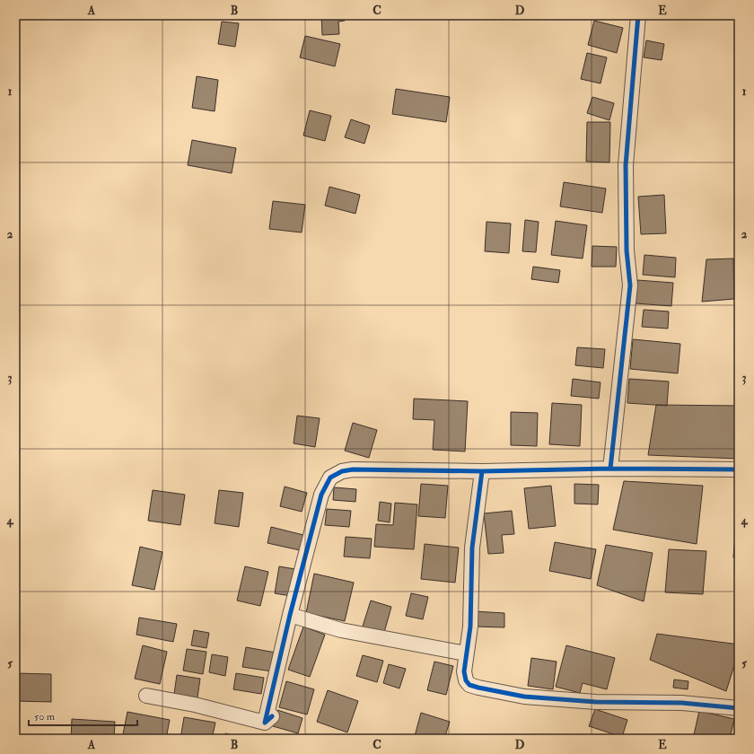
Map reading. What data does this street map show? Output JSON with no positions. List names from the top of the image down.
{
  "scale_bar": "50 m",
  "grid": {
    "columns": [
      "A",
      "B",
      "C",
      "D",
      "E"
    ],
    "rows": [
      "1",
      "2",
      "3",
      "4",
      "5"
    ]
  }
}
